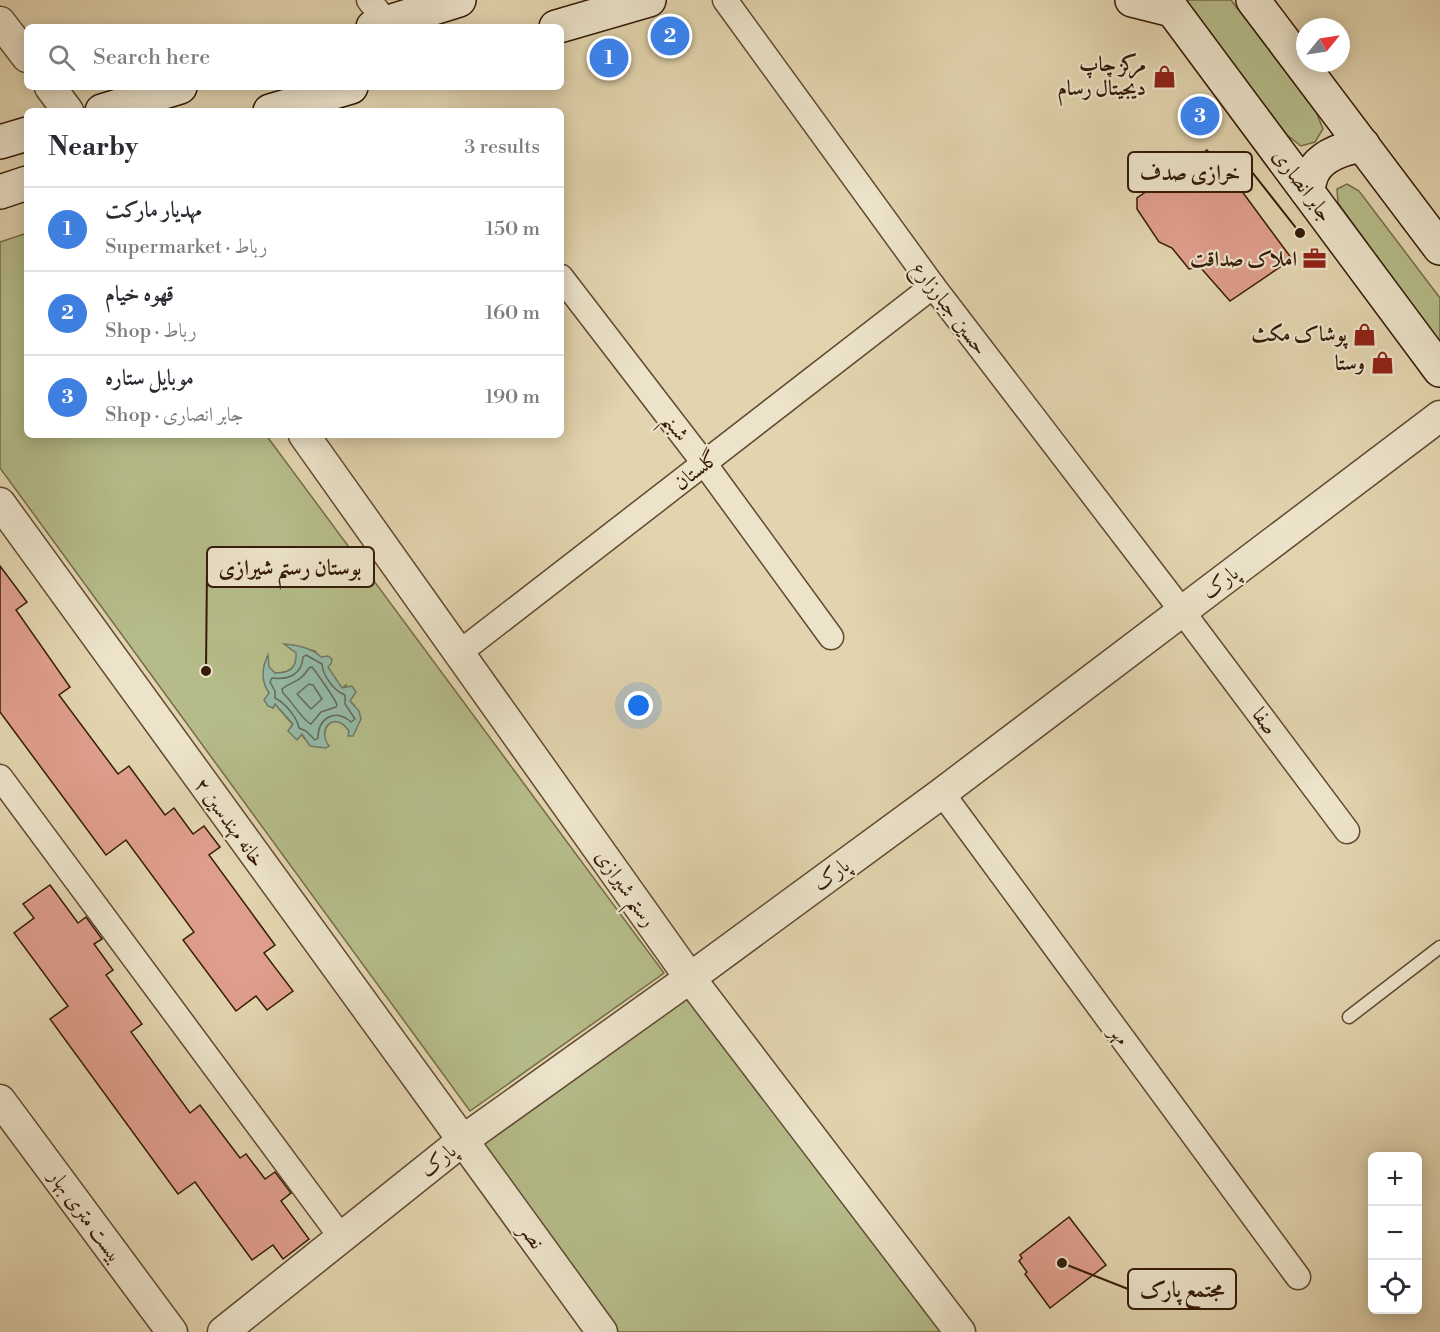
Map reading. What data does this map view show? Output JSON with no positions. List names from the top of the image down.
{
  "streets": {
    "main road": ["جابر انصاری"],
    "street": [
      "حسین جبارزارع",
      "شبنم",
      "گلستان",
      "پارک",
      "صفا",
      "خانه مهندسین ۲",
      "رستم شیرازی",
      "مهر",
      "بیست متری بهار",
      "نصر"
    ]
  },
  "crossings": [
    ["حسین جبارزارع", "گلستان"],
    ["حسین جبارزارع", "پارک"],
    ["حسین جبارزارع", "صفا"],
    ["شبنم", "گلستان"],
    ["گلستان", "رستم شیرازی"],
    ["پارک", "صفا"],
    ["پارک", "خانه مهندسین ۲"],
    ["پارک", "رستم شیرازی"],
    ["پارک", "مهر"],
    ["پارک", "نصر"],
    ["خانه مهندسین ۲", "نصر"]
  ],
  "places": {
    "shop": ["مرکز چاپ دیجیتال رسام", "پوشاک مکث", "وستا"],
    "other": ["خرازی صدف", "بوستان رستم شیرازی", "مجتمع پارک"],
    "office": ["املاک صداقت"]
  },
  "north": "top right",
  "page": {
    "pins": ["2", "1", "3"],
    "search": "Search here",
    "heading": ["Nearby", "3 results"],
    "list": [
      {
        "mark": "1",
        "name": "مهدیار مارکت",
        "note": "Supermarket · رباط",
        "value": "150 m"
      },
      {
        "mark": "2",
        "name": "قهوه خیام",
        "note": "Shop · رباط",
        "value": "160 m"
      },
      {
        "mark": "3",
        "name": "موبایل ستاره",
        "note": "Shop · جابر انصاری",
        "value": "190 m"
      }
    ],
    "map_buttons": ["+", "−"]
  }
}
